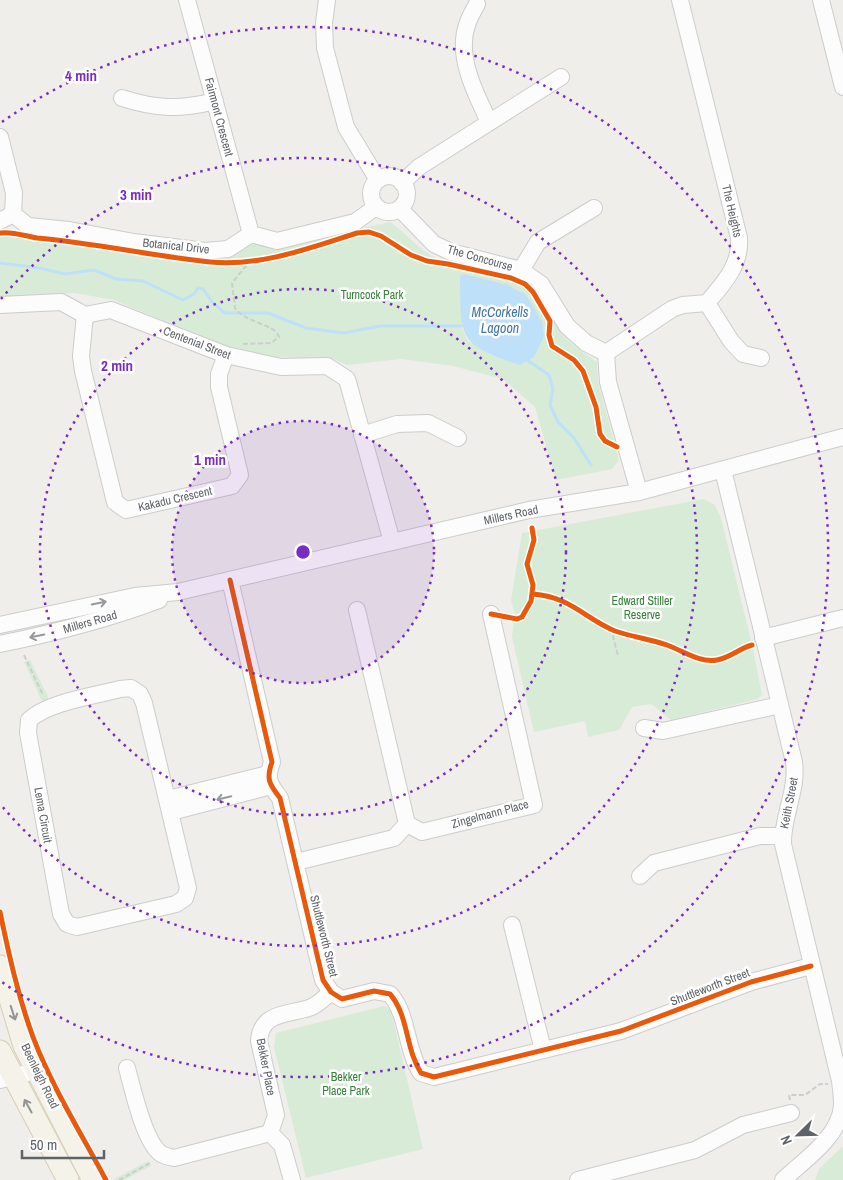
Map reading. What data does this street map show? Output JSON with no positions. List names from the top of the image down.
{
  "streets": {
    "main road": ["Beenleigh Road"],
    "street": [
      "Fairmont Crescent",
      "The Heights",
      "Botanical Drive",
      "The Concourse",
      "Centenial Street",
      "Kakadu Crescent",
      "Millers Road",
      "Keith Street",
      "Zingelmann Place",
      "Lema Circuit",
      "Shuttleworth Street",
      "Bekker Place"
    ]
  },
  "crossings": [
    ["Fairmont Crescent", "Botanical Drive"],
    ["Centenial Street", "Kakadu Crescent"],
    ["Centenial Street", "Millers Road"],
    ["Millers Road", "Keith Street"],
    ["Keith Street", "Shuttleworth Street"],
    ["Shuttleworth Street", "Bekker Place"]
  ],
  "water": ["McCorkells Lagoon"],
  "parks": ["Turncock Park", "Edward Stiller Reserve", "Bekker Place Park"],
  "scale_bar": "50 m",
  "north": "bottom left",
  "rings": [
    "4 min",
    "3 min",
    "2 min",
    "1 min"
  ]
}
